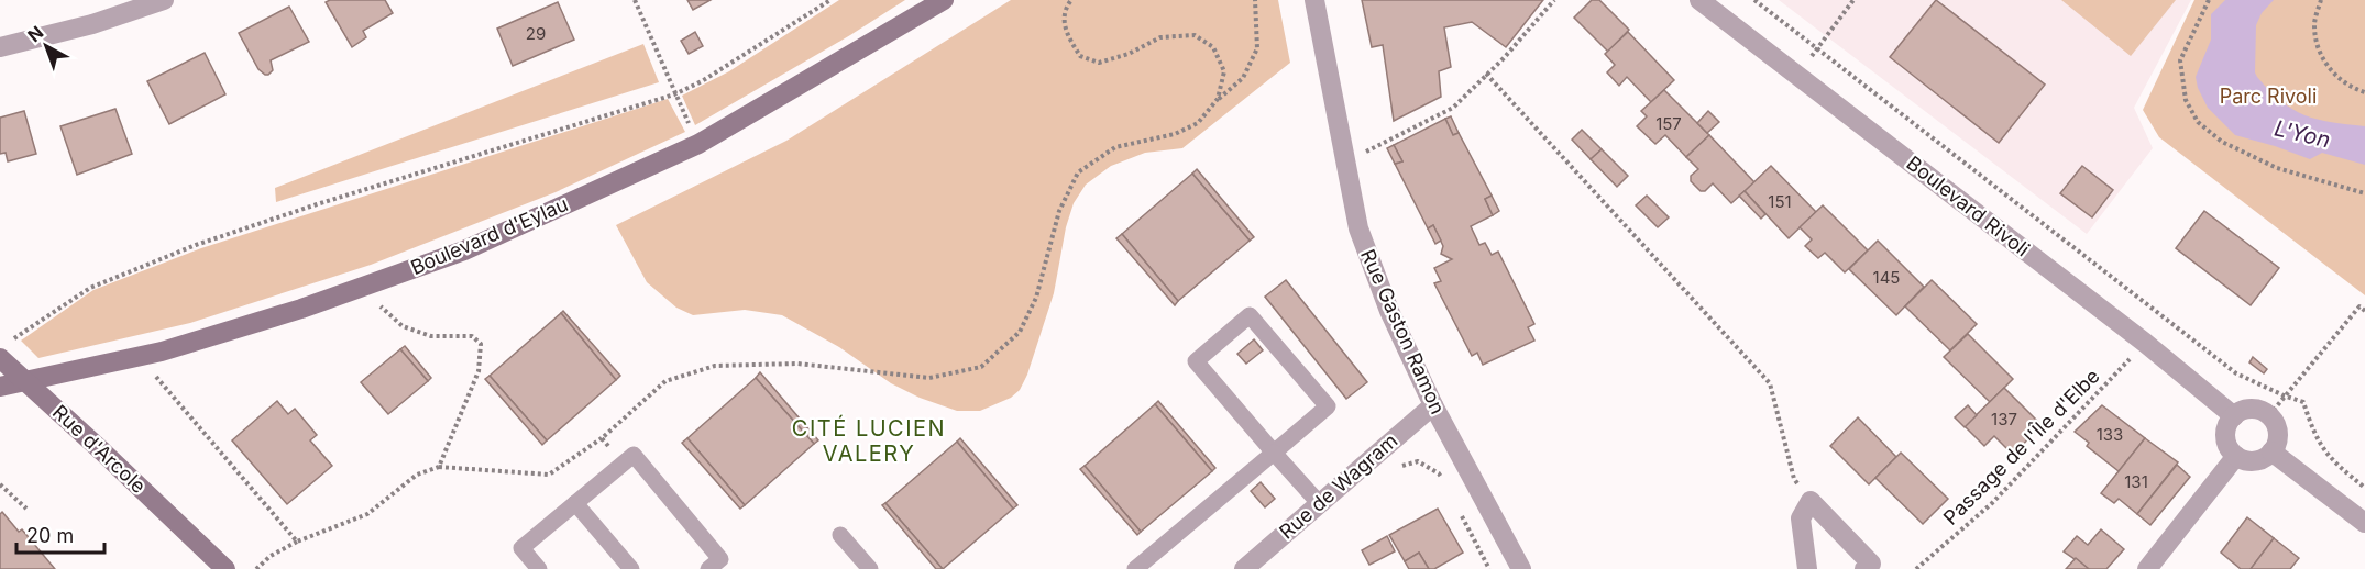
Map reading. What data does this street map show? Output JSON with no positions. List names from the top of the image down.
{
  "streets": {
    "main road": ["Boulevard d'Eylau", "Rue d'Arcole"],
    "street": ["Boulevard Rivoli", "Rue Gaston Ramon", "Rue de Wagram"],
    "path": ["Passage de l'Île d'Elbe"]
  },
  "crossings": [
    ["Boulevard Rivoli", "Passage de l'Île d'Elbe"],
    ["Rue Gaston Ramon", "Rue de Wagram"]
  ],
  "districts": ["CITÉ LUCIEN VALERY"],
  "water": ["L'Yon"],
  "parks": ["Parc Rivoli"],
  "house_numbers": [
    "29",
    "157",
    "151",
    "145",
    "137",
    "133",
    "131"
  ],
  "scale_bar": "20 m",
  "north": "top left"
}
